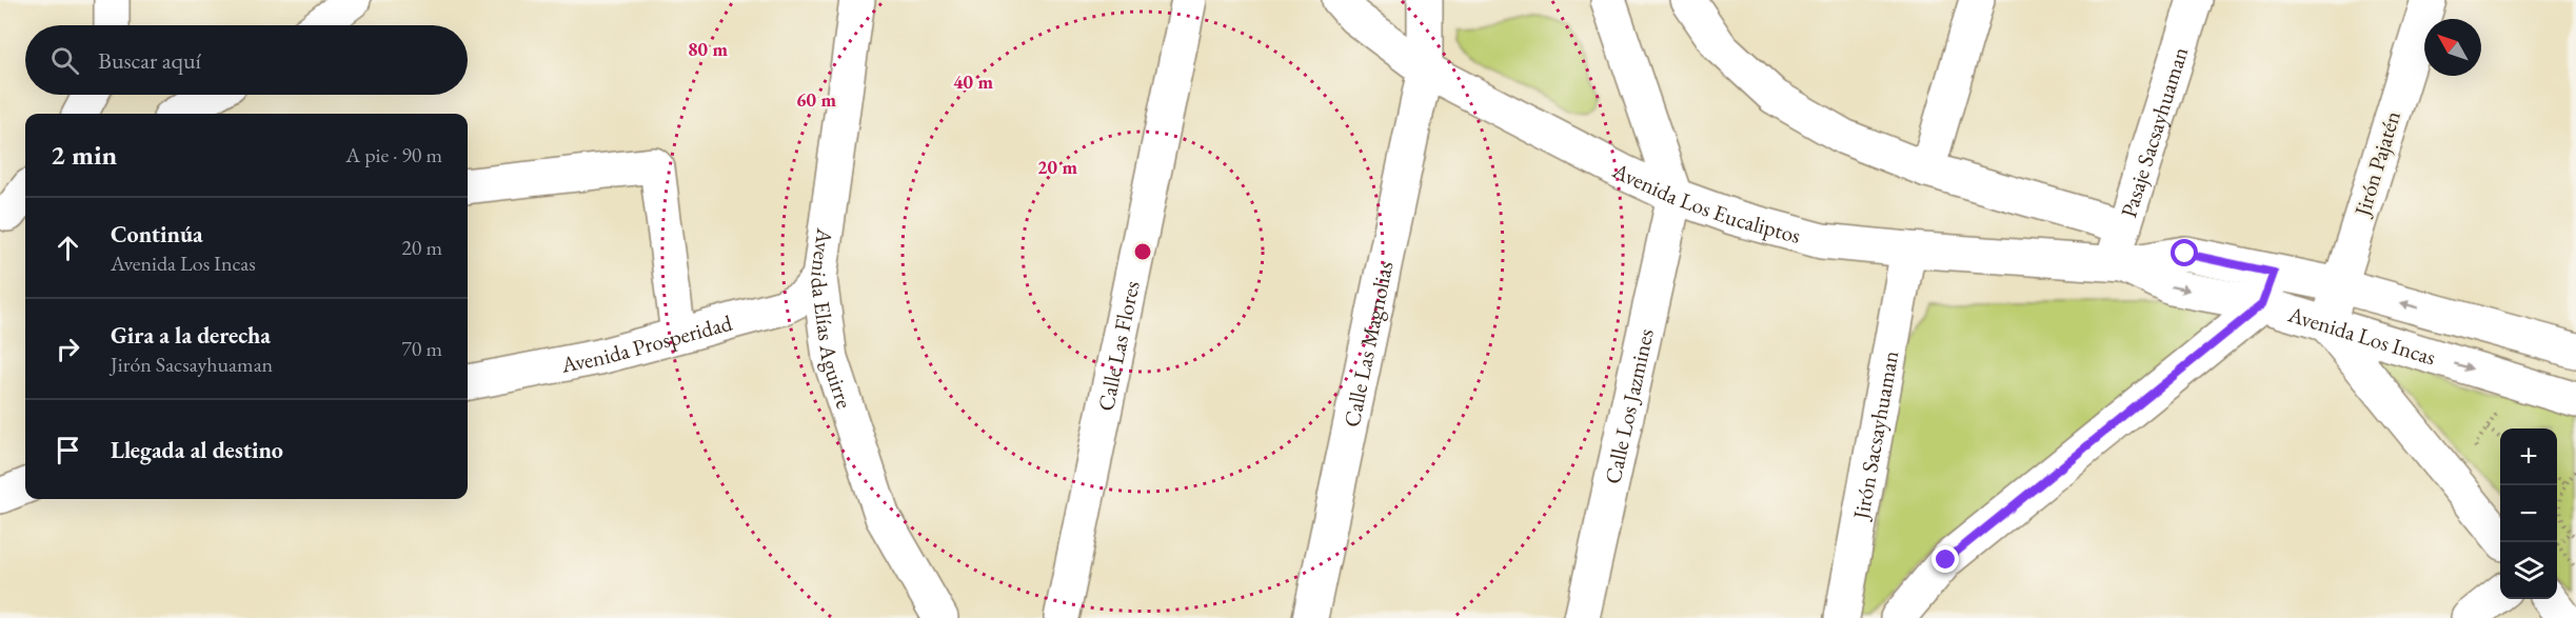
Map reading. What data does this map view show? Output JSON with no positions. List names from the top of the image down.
{
  "streets": {
    "street": [
      "Pasaje Sacsayhuaman",
      "Jirón Pajatén",
      "Avenida Los Eucaliptos",
      "Avenida Elías Aguirre",
      "Avenida Los Incas",
      "Avenida Prosperidad",
      "Calle Las Magnolias",
      "Calle Las Flores",
      "Calle Los Jazmines",
      "Jirón Sacsayhuaman"
    ]
  },
  "crossings": [
    ["Pasaje Sacsayhuaman", "Avenida Los Eucaliptos"],
    ["Pasaje Sacsayhuaman", "Avenida Los Incas"],
    ["Jirón Pajatén", "Avenida Los Incas"],
    ["Avenida Los Eucaliptos", "Avenida Los Incas"],
    ["Avenida Los Eucaliptos", "Calle Las Magnolias"],
    ["Avenida Los Eucaliptos", "Calle Los Jazmines"],
    ["Avenida Los Eucaliptos", "Jirón Sacsayhuaman"],
    ["Avenida Elías Aguirre", "Avenida Prosperidad"]
  ],
  "north": "top left",
  "page": {
    "search": "Buscar aquí",
    "heading": ["2 min", "A pie · 90 m"],
    "list": [
      ["Continúa", "Avenida Los Incas", "20 m"],
      ["Gira a la derecha", "Jirón Sacsayhuaman", "70 m"],
      "Llegada al destino"
    ],
    "map_buttons": ["+", "−"]
  },
  "rings": [
    "80 m",
    "40 m",
    "60 m",
    "20 m"
  ]
}
